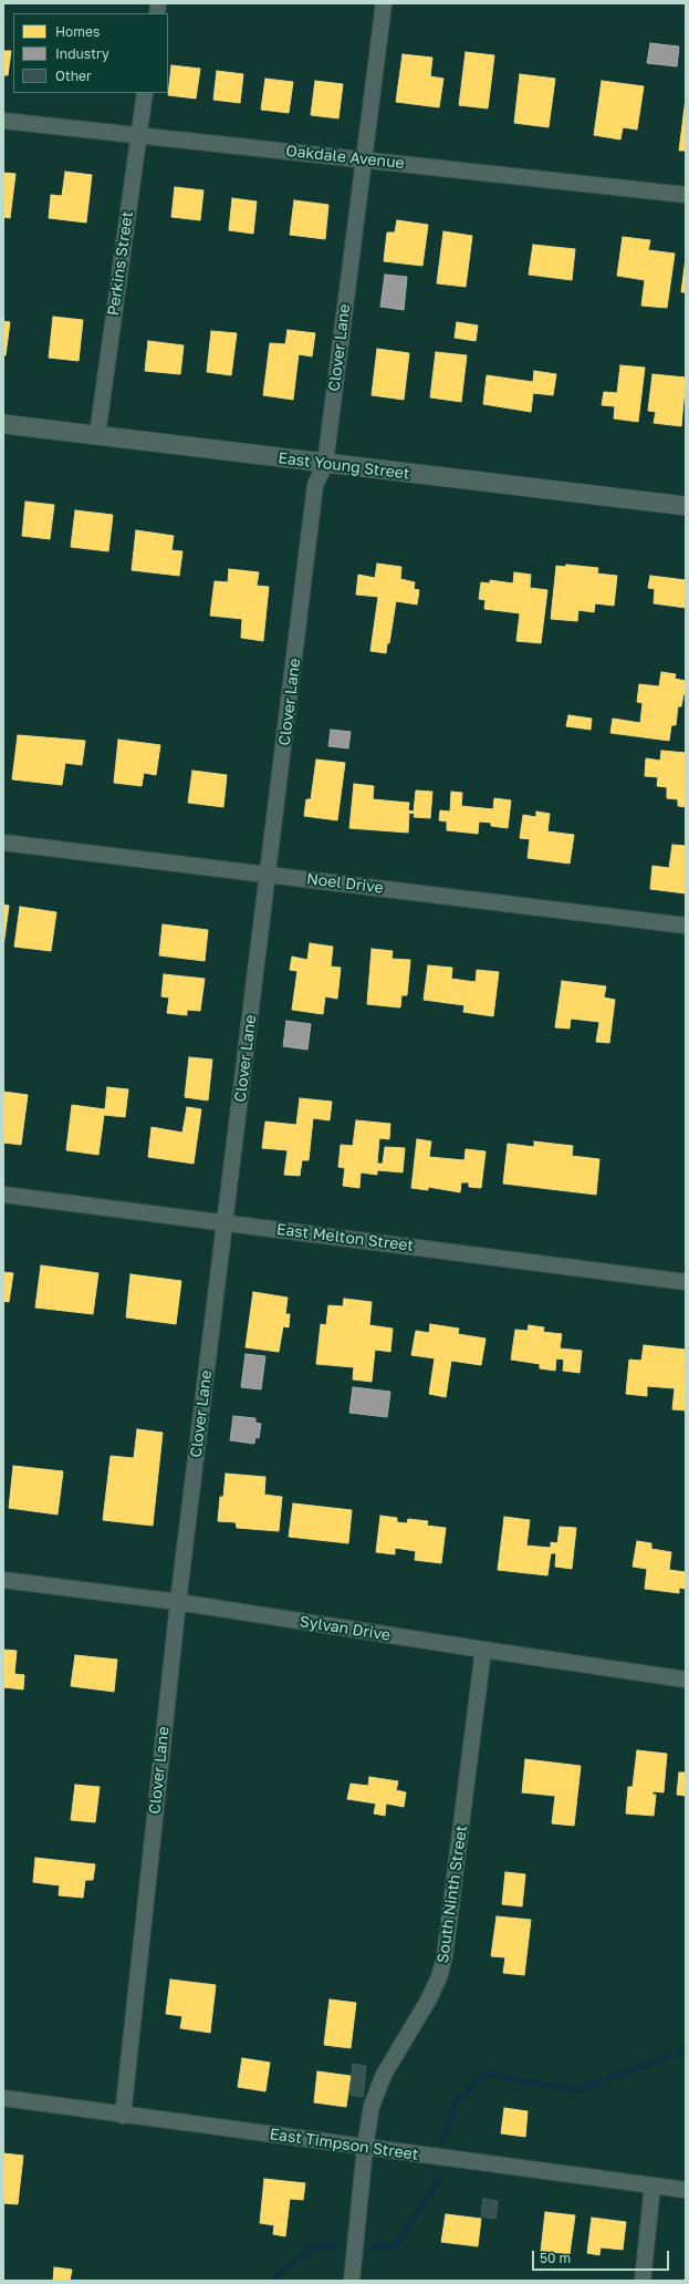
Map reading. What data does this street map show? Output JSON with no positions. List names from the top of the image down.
{
  "streets": {
    "street": [
      "Oakdale Avenue",
      "Perkins Street",
      "Clover Lane",
      "East Young Street",
      "Noel Drive",
      "East Melton Street",
      "Sylvan Drive",
      "South Ninth Street",
      "East Timpson Street"
    ]
  },
  "crossings": [
    ["Oakdale Avenue", "Perkins Street"],
    ["Oakdale Avenue", "Clover Lane"],
    ["Perkins Street", "East Young Street"],
    ["Clover Lane", "East Young Street"],
    ["Clover Lane", "Noel Drive"],
    ["Clover Lane", "East Melton Street"],
    ["Clover Lane", "Sylvan Drive"],
    ["Clover Lane", "East Timpson Street"],
    ["Sylvan Drive", "South Ninth Street"],
    ["South Ninth Street", "East Timpson Street"]
  ],
  "legend": ["Homes", "Industry", "Other"],
  "scale_bar": "50 m"
}
